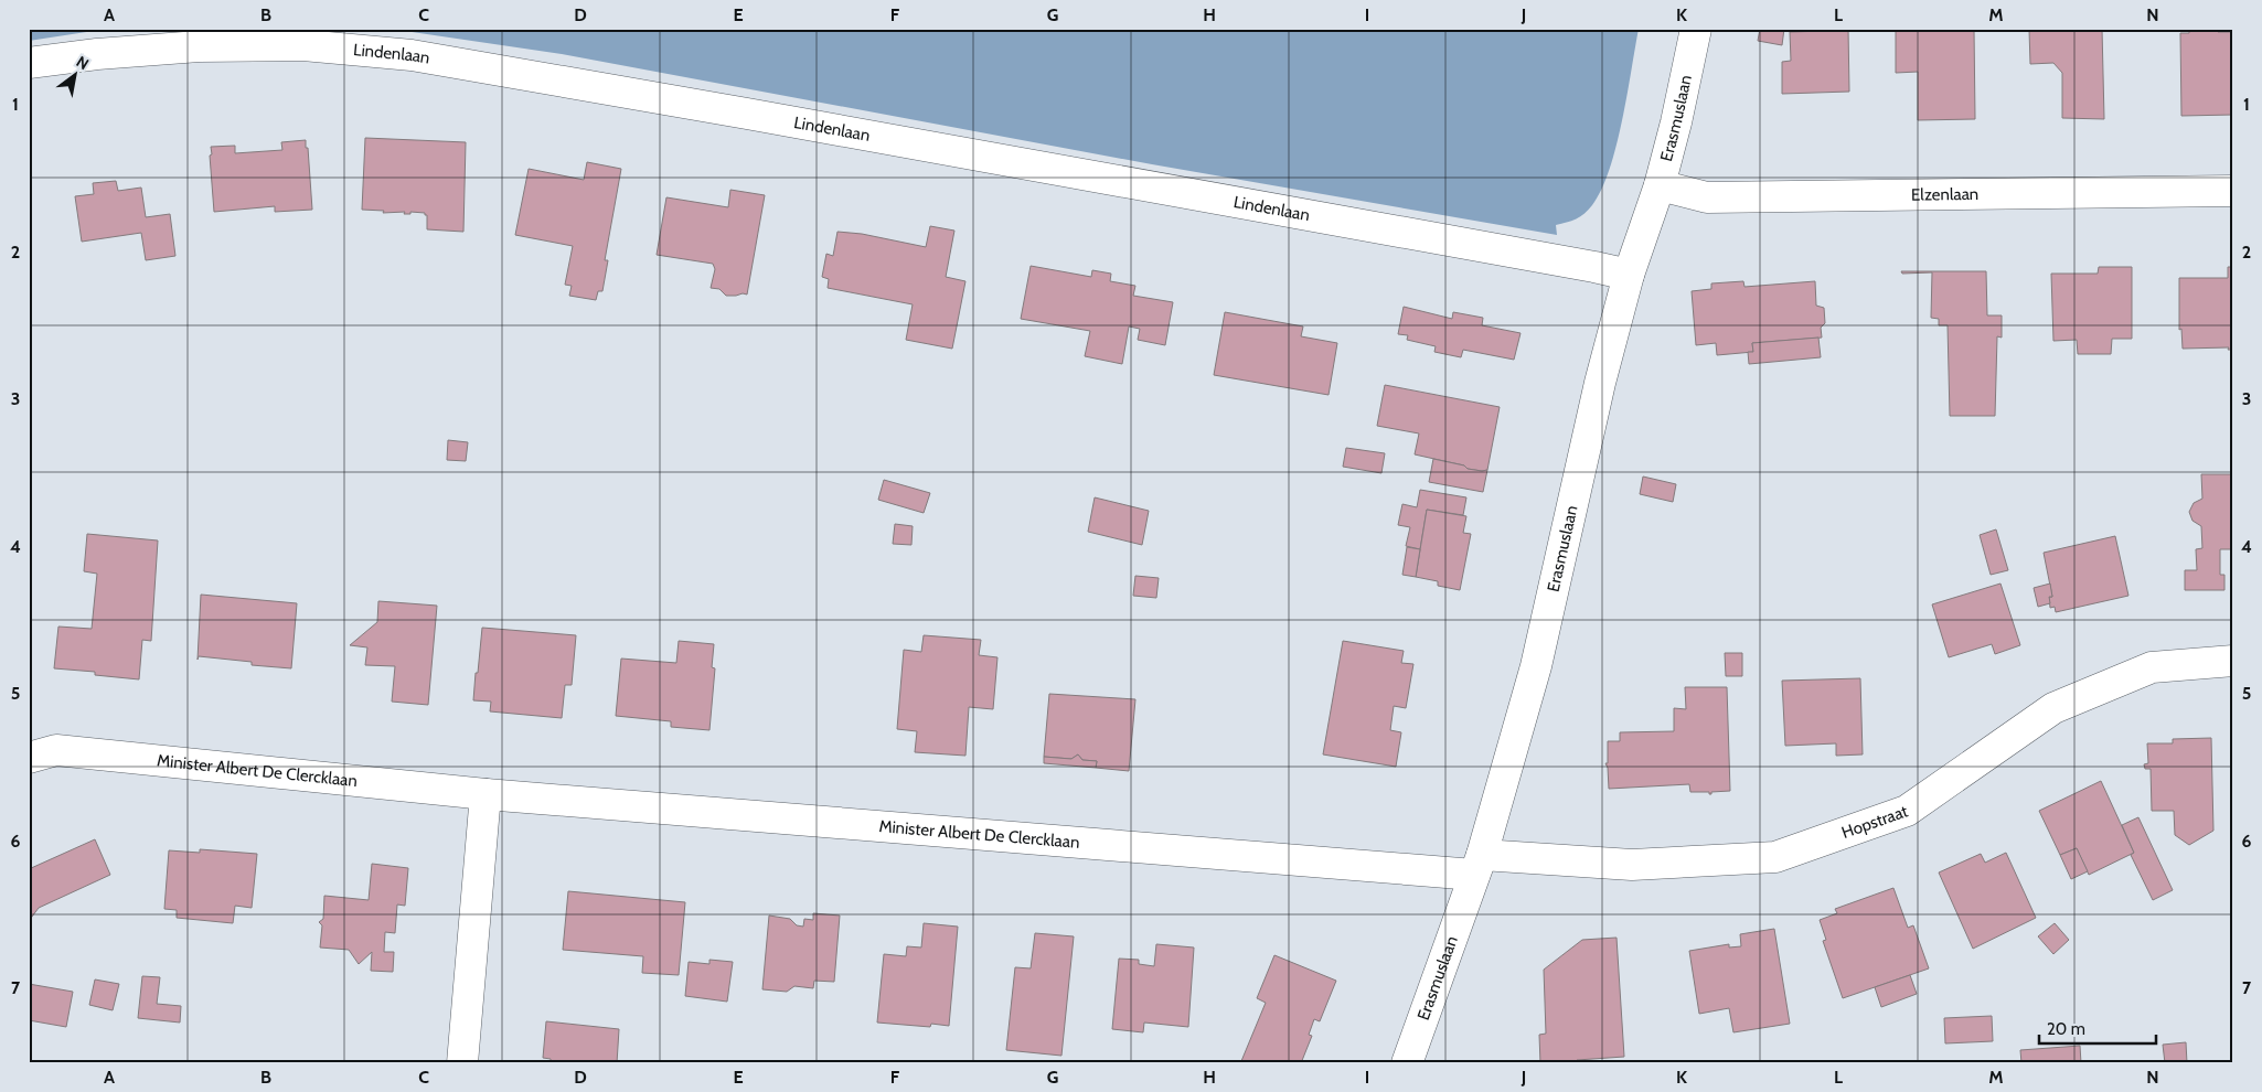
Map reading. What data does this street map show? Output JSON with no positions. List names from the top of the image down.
{
  "streets": {
    "street": [
      "Lindenlaan",
      "Erasmuslaan",
      "Elzenlaan",
      "Minister Albert De Clercklaan",
      "Hopstraat"
    ]
  },
  "crossings": [
    ["Lindenlaan", "Erasmuslaan"],
    ["Erasmuslaan", "Elzenlaan"],
    ["Erasmuslaan", "Minister Albert De Clercklaan"],
    ["Erasmuslaan", "Hopstraat"],
    ["Minister Albert De Clercklaan", "Hopstraat"]
  ],
  "scale_bar": "20 m",
  "north": "top right",
  "grid": {
    "columns": [
      "A",
      "B",
      "C",
      "D",
      "E",
      "F",
      "G",
      "H",
      "I",
      "J",
      "K",
      "L",
      "M",
      "N"
    ],
    "rows": [
      "1",
      "2",
      "3",
      "4",
      "5",
      "6",
      "7"
    ]
  }
}
